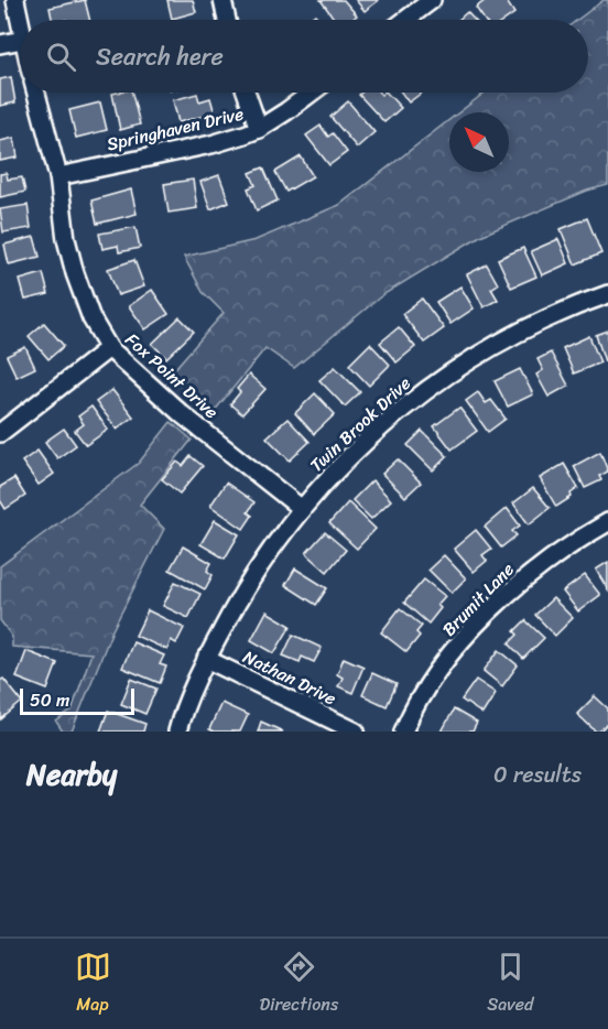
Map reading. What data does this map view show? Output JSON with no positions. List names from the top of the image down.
{
  "streets": {
    "street": [
      "Springhaven Drive",
      "Fox Point Drive",
      "Twin Brook Drive",
      "Brumit Lane",
      "Nathan Drive"
    ]
  },
  "crossings": [
    ["Springhaven Drive", "Fox Point Drive"],
    ["Fox Point Drive", "Twin Brook Drive"],
    ["Twin Brook Drive", "Nathan Drive"]
  ],
  "scale_bar": "50 m",
  "north": "top left",
  "page": {
    "search": "Search here",
    "scale": "50 m",
    "heading": ["Nearby", "0 results"],
    "nav": ["Map", "Directions", "Saved"]
  }
}
